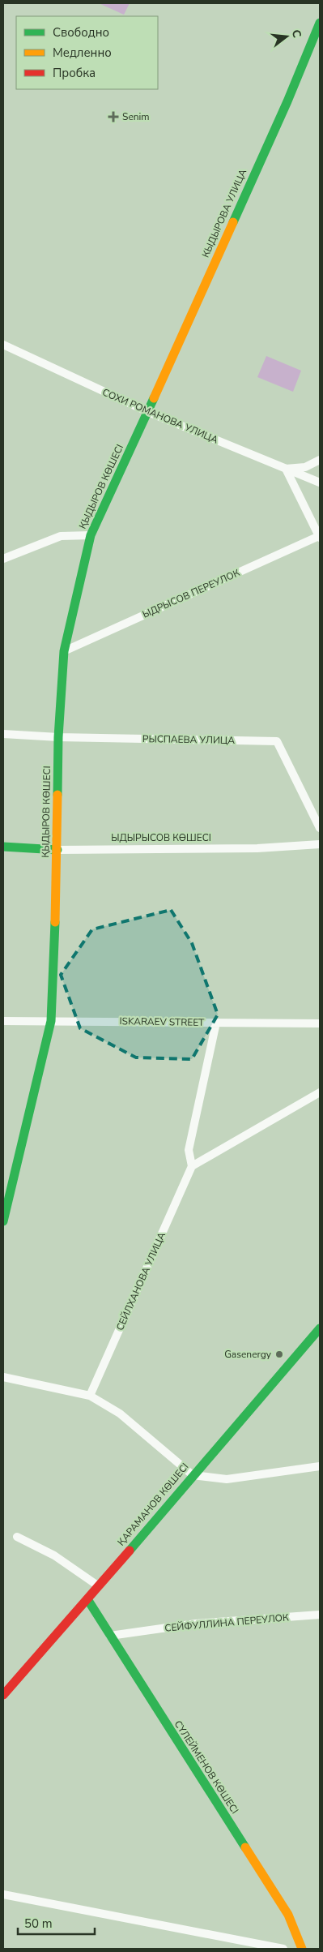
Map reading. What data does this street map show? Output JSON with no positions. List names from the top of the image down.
{
  "streets": {
    "street": [
      "КЫДЫРОВА УЛИЦА",
      "СОХИ РОМАНОВА УЛИЦА",
      "ҚЫДЫРОВ КӨШЕСІ",
      "ЫДРЫСОВ ПЕРЕУЛОК",
      "РЫСПАЕВА УЛИЦА",
      "ЫДЫРЫСОВ КӨШЕСІ",
      "ISKARAEV STREET",
      "СЕЙЛХАНОВА УЛИЦА",
      "ҚАРАМАНОВ КӨШЕСІ",
      "СЕЙФУЛЛИНА ПЕРЕУЛОК",
      "СҮЛЕЙМЕНОВ КӨШЕСІ"
    ]
  },
  "crossings": [
    ["КЫДЫРОВА УЛИЦА", "СОХИ РОМАНОВА УЛИЦА"],
    ["КЫДЫРОВА УЛИЦА", "ҚЫДЫРОВ КӨШЕСІ"],
    ["СОХИ РОМАНОВА УЛИЦА", "ҚЫДЫРОВ КӨШЕСІ"],
    ["ҚЫДЫРОВ КӨШЕСІ", "ЫДРЫСОВ ПЕРЕУЛОК"],
    ["ҚЫДЫРОВ КӨШЕСІ", "РЫСПАЕВА УЛИЦА"],
    ["ҚЫДЫРОВ КӨШЕСІ", "ЫДЫРЫСОВ КӨШЕСІ"],
    ["ҚЫДЫРОВ КӨШЕСІ", "ISKARAEV STREET"],
    ["ҚАРАМАНОВ КӨШЕСІ", "СҮЛЕЙМЕНОВ КӨШЕСІ"],
    ["СЕЙФУЛЛИНА ПЕРЕУЛОК", "СҮЛЕЙМЕНОВ КӨШЕСІ"]
  ],
  "places": {
    "health": ["Senim"],
    "other": ["Gasenergy"]
  },
  "legend": ["Свободно", "Медленно", "Пробка"],
  "scale_bar": "50 m",
  "north": "right"
}
